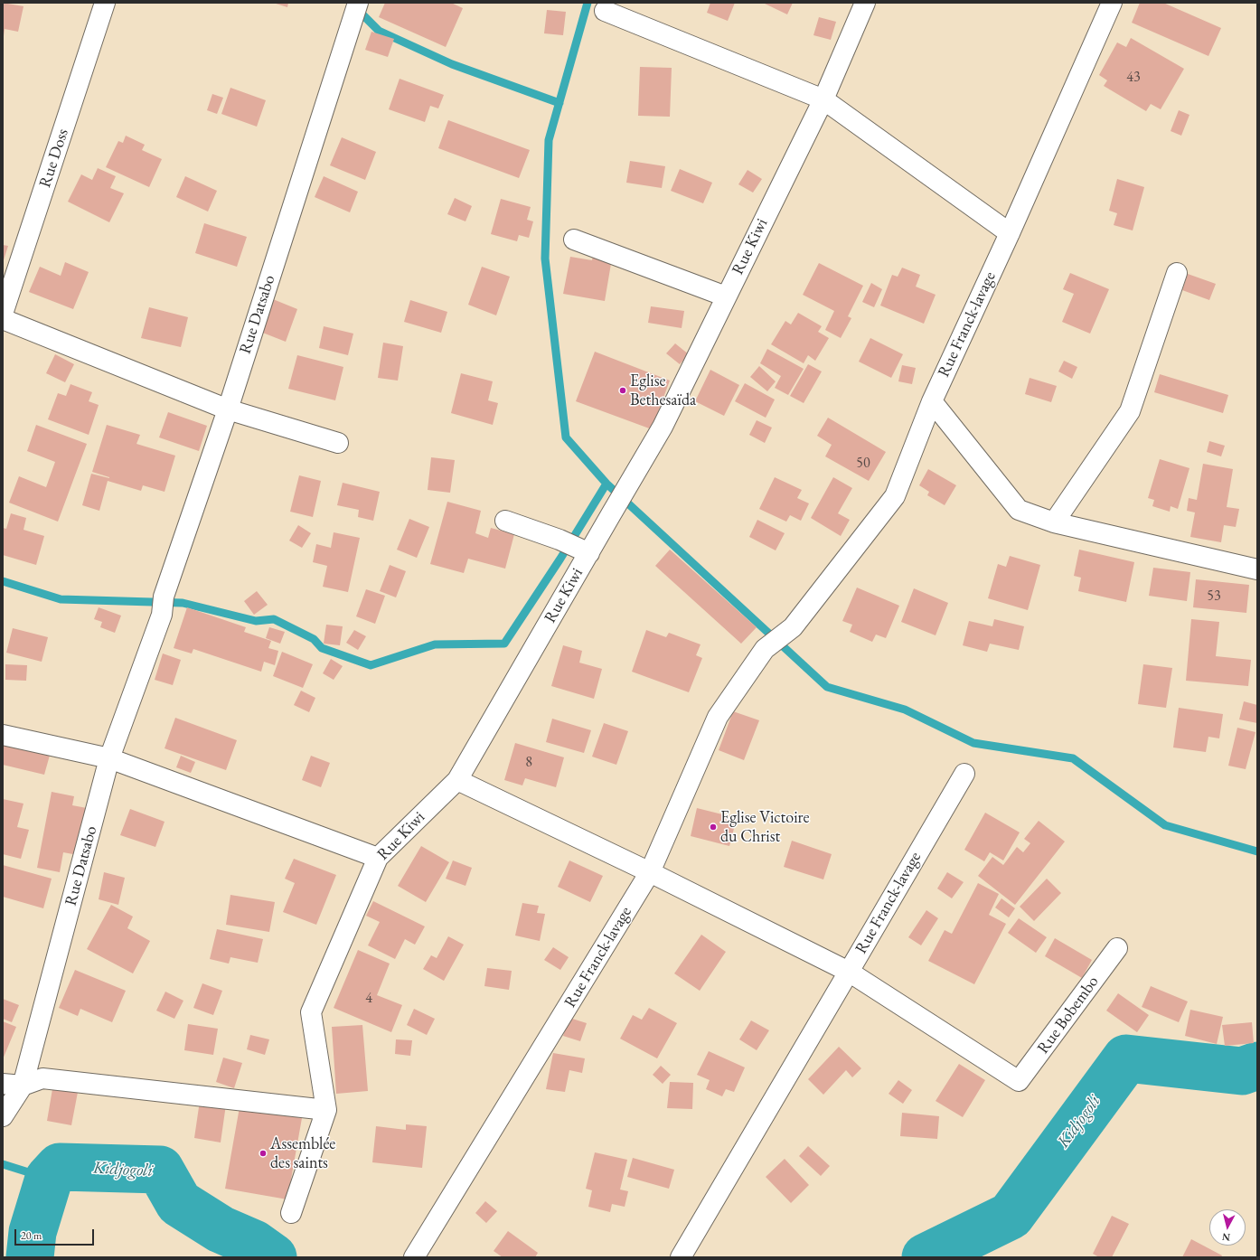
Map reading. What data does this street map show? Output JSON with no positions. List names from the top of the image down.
{
  "streets": {
    "street": [
      "Rue Doss",
      "Rue Kiwi",
      "Rue Datsabo",
      "Rue Franck-lavage",
      "Rue Bobembo"
    ]
  },
  "crossings": [
    ["Rue Franck-lavage", "Rue Bobembo"]
  ],
  "water": ["Kidjogoli"],
  "places": ["Eglise Bethesaïda", "Eglise Victoire du Christ", "Assemblée des saints"],
  "house_numbers": [
    "43",
    "50",
    "53",
    "8",
    "4"
  ],
  "scale_bar": "20 m",
  "north": "bottom"
}
